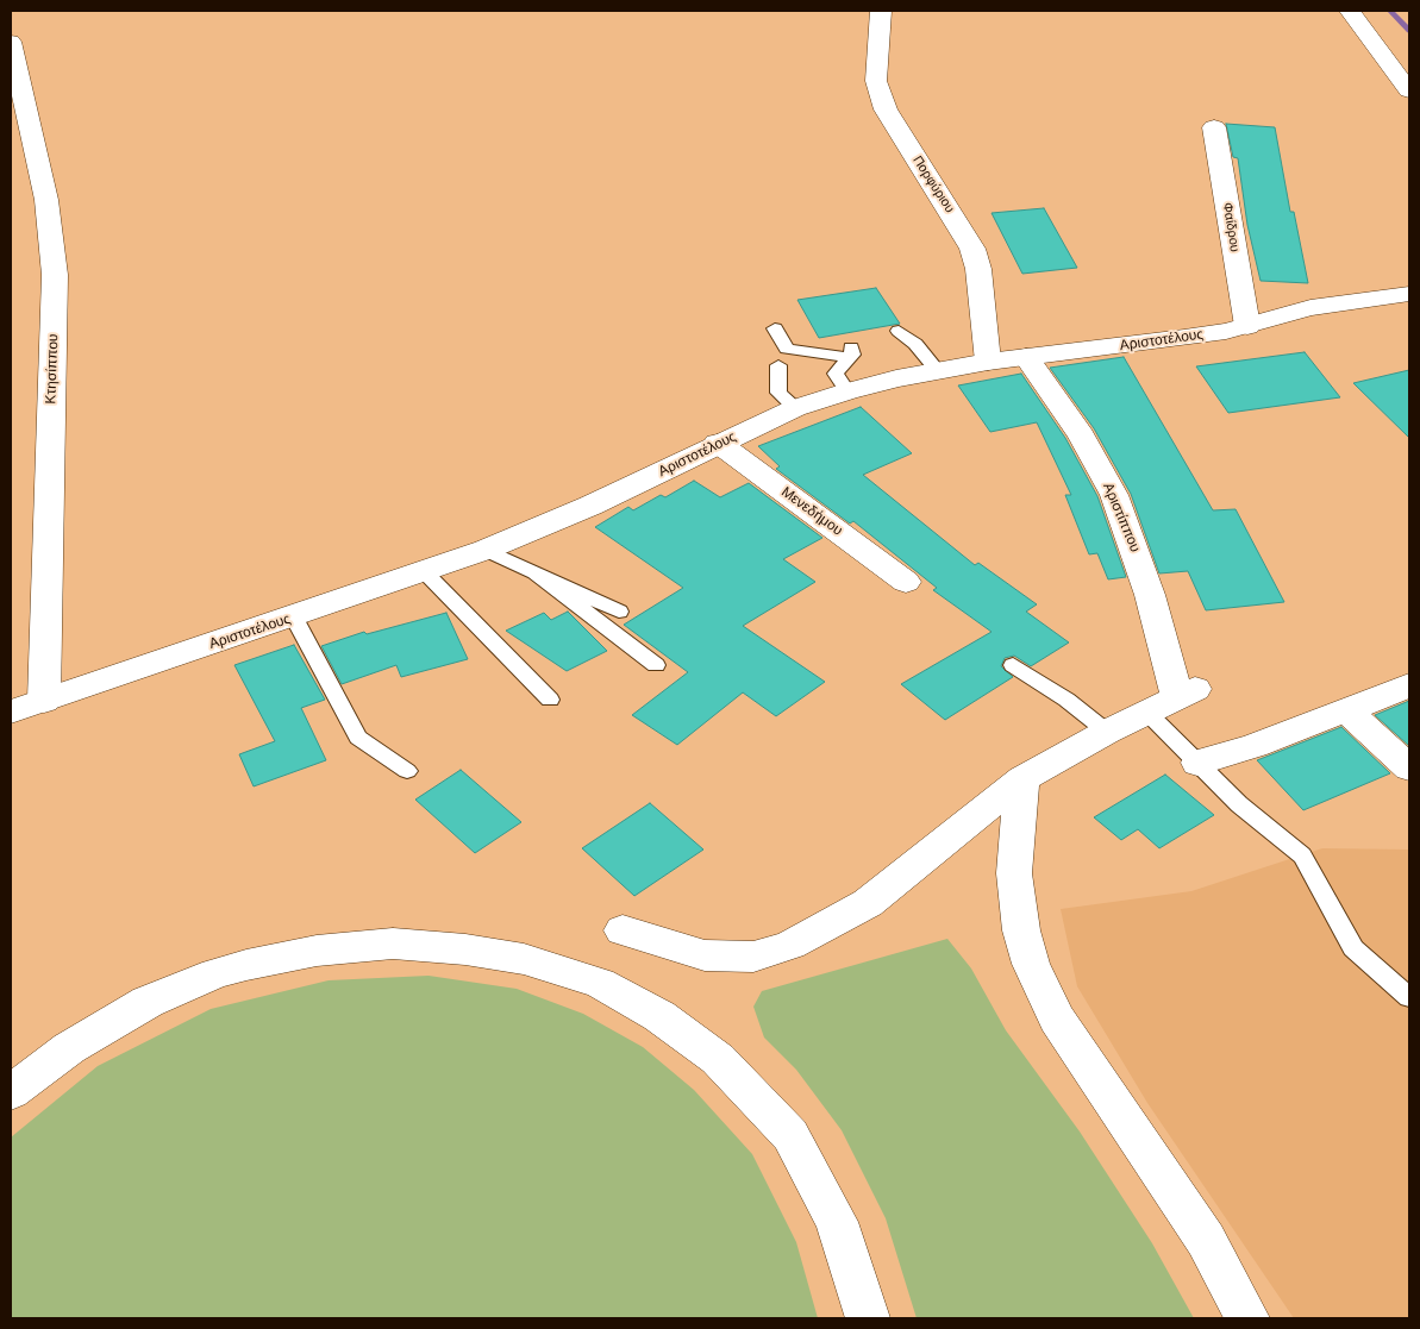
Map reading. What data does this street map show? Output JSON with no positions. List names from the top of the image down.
{
  "streets": {
    "main road": [
      "Πορφύριου",
      "Φαίδρου",
      "Αριστοτέλους",
      "Κτησίππου",
      "Μενεδήμου",
      "Αριστίππου"
    ]
  },
  "crossings": [
    ["Πορφύριου", "Αριστοτέλους"],
    ["Φαίδρου", "Αριστοτέλους"],
    ["Αριστοτέλους", "Κτησίππου"],
    ["Αριστοτέλους", "Μενεδήμου"],
    ["Αριστοτέλους", "Αριστίππου"]
  ]
}
